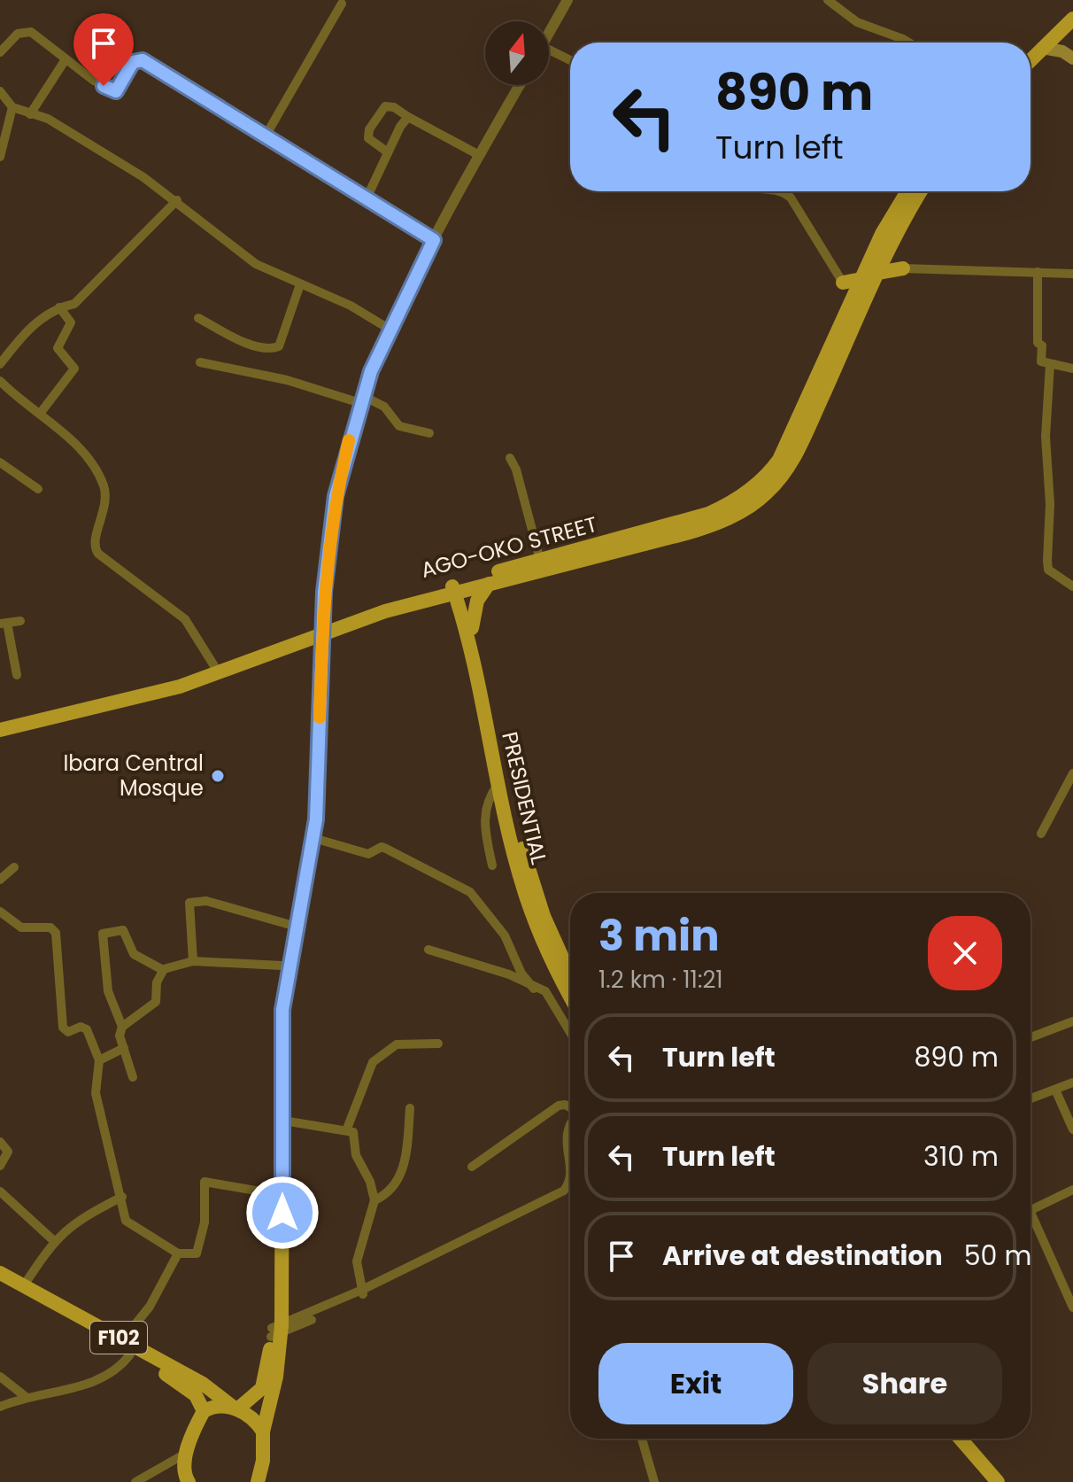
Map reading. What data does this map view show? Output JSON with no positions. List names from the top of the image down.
{
  "streets": {
    "main road": ["AGO-OKO STREET", "PRESIDENTIAL", "F102"]
  },
  "crossings": [
    ["AGO-OKO STREET", "PRESIDENTIAL"]
  ],
  "places": ["Ibara Central Mosque"],
  "north": "top",
  "page": {
    "turn": ["890 m", "Turn left"],
    "heading": ["3 min", "1.2 km · 11:21"],
    "list": [
      {
        "name": "Turn left",
        "value": "890 m"
      },
      {
        "name": "Turn left",
        "value": "310 m"
      },
      {
        "name": "Arrive at destination",
        "value": "50 m"
      }
    ],
    "buttons": ["Exit", "Share"]
  }
}
